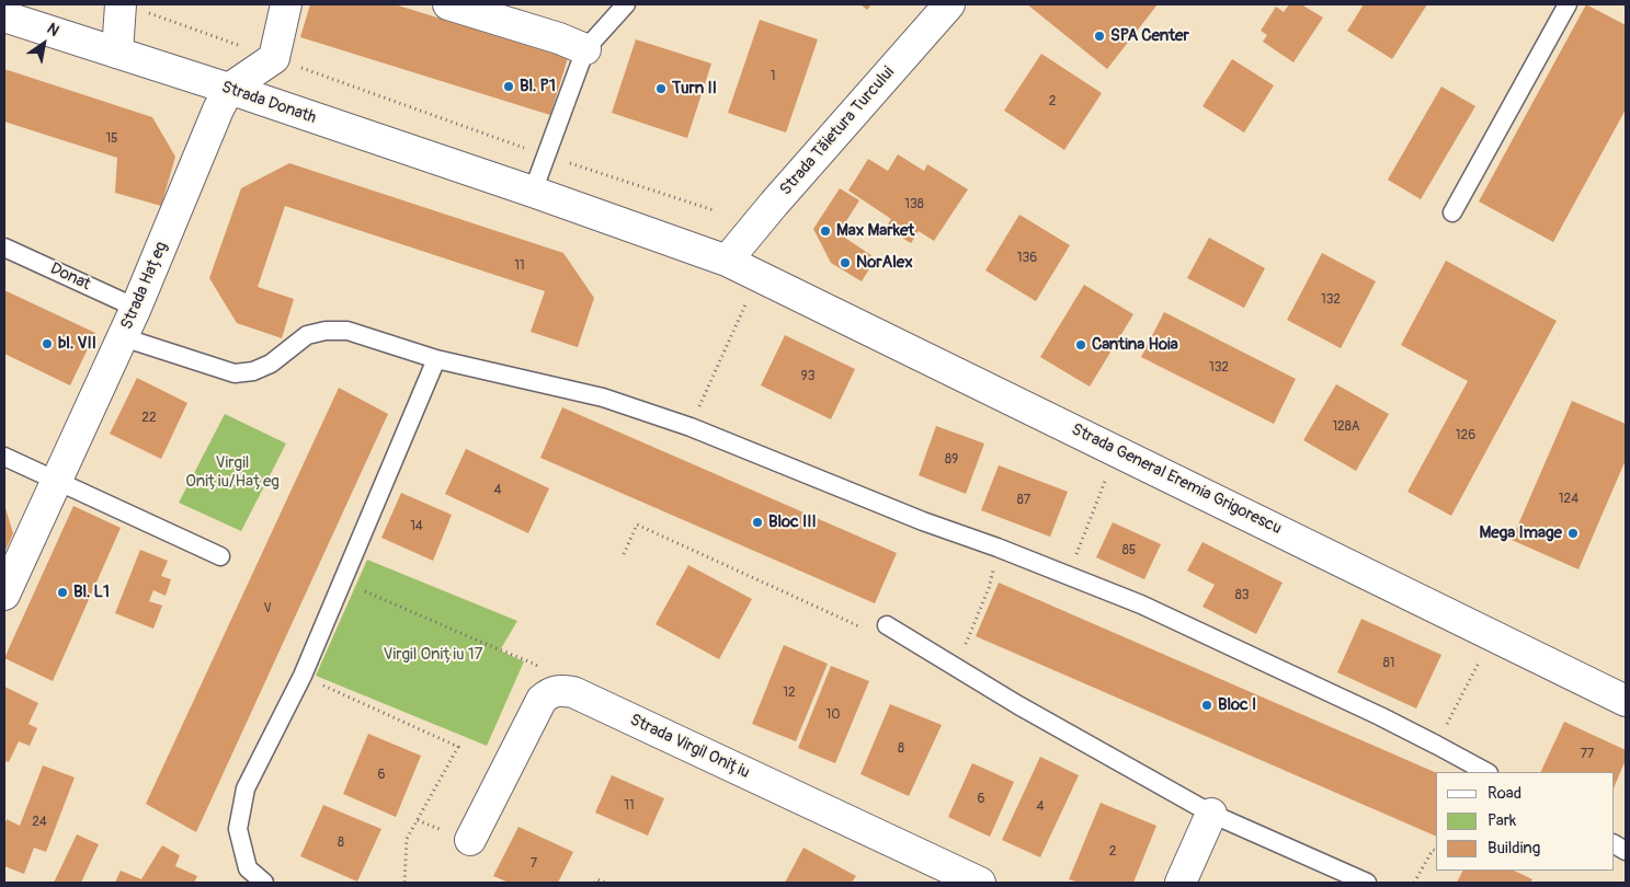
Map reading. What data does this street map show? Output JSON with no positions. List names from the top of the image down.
{
  "streets": {
    "main road": [
      "Strada Donath",
      "Strada Tăietura Turcului",
      "Strada Hațeg",
      "Strada General Eremia Grigorescu",
      "Strada Virgil Onițiu"
    ],
    "lane": ["Donat"]
  },
  "crossings": [
    ["Strada Donath", "Strada Tăietura Turcului"],
    ["Strada Donath", "Strada Hațeg"],
    ["Strada Donath", "Strada General Eremia Grigorescu"],
    ["Strada Tăietura Turcului", "Strada General Eremia Grigorescu"],
    ["Donat", "Strada Hațeg"]
  ],
  "parks": ["Virgil Onițiu/Hațeg", "Virgil Onițiu 17"],
  "places": [
    "SPA Center",
    "Bl. P1",
    "Turn II",
    "Max Market",
    "NorAlex",
    "bl. VII",
    "Cantina Hoia",
    "Bloc III",
    "Mega Image",
    "Bl. L1",
    "Bloc I"
  ],
  "house_numbers": [
    "1",
    "2",
    "15",
    "138",
    "136",
    "11",
    "132",
    "132",
    "93",
    "22",
    "128A",
    "126",
    "89",
    "4",
    "124",
    "87",
    "14",
    "85",
    "83",
    "V",
    "81",
    "12",
    "10",
    "8",
    "77",
    "6",
    "6",
    "11",
    "4",
    "24",
    "8",
    "2",
    "7"
  ],
  "legend": ["Road", "Park", "Building"],
  "north": "top right"
}
